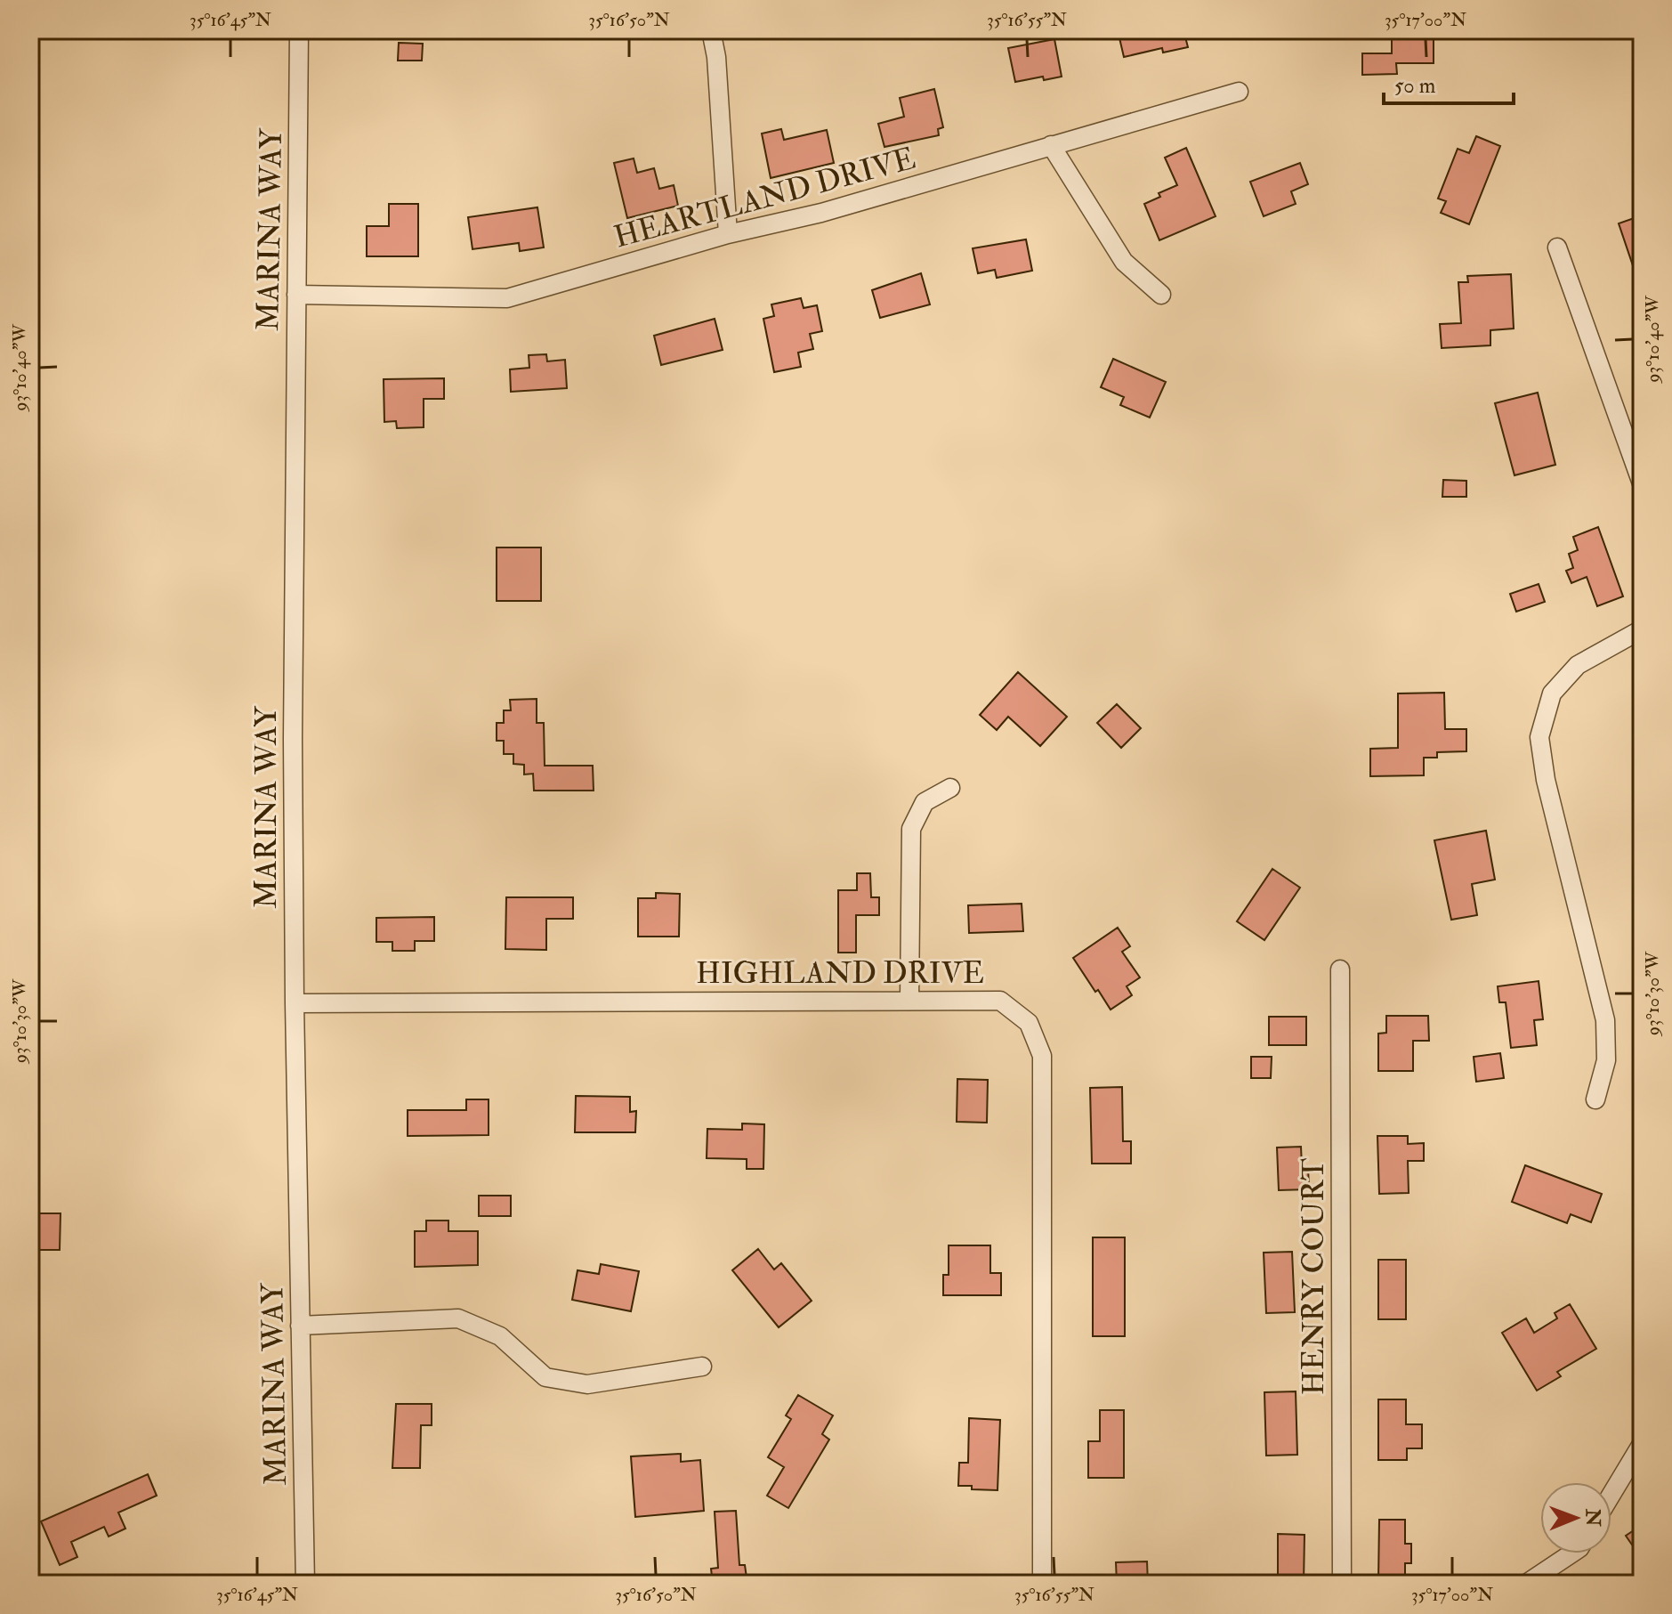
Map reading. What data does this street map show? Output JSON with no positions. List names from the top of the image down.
{
  "streets": {
    "street": [
      "HEARTLAND DRIVE",
      "MARINA WAY",
      "HIGHLAND DRIVE",
      "HENRY COURT"
    ]
  },
  "crossings": [
    ["HEARTLAND DRIVE", "MARINA WAY"],
    ["MARINA WAY", "HIGHLAND DRIVE"]
  ],
  "scale_bar": "50 m",
  "north": "right",
  "coordinates": [
    "35°16'45\"N",
    "35°16'50\"N",
    "35°16'55\"N",
    "35°17'00\"N",
    "93°10'40\"W",
    "93°10'30\"W"
  ]
}
